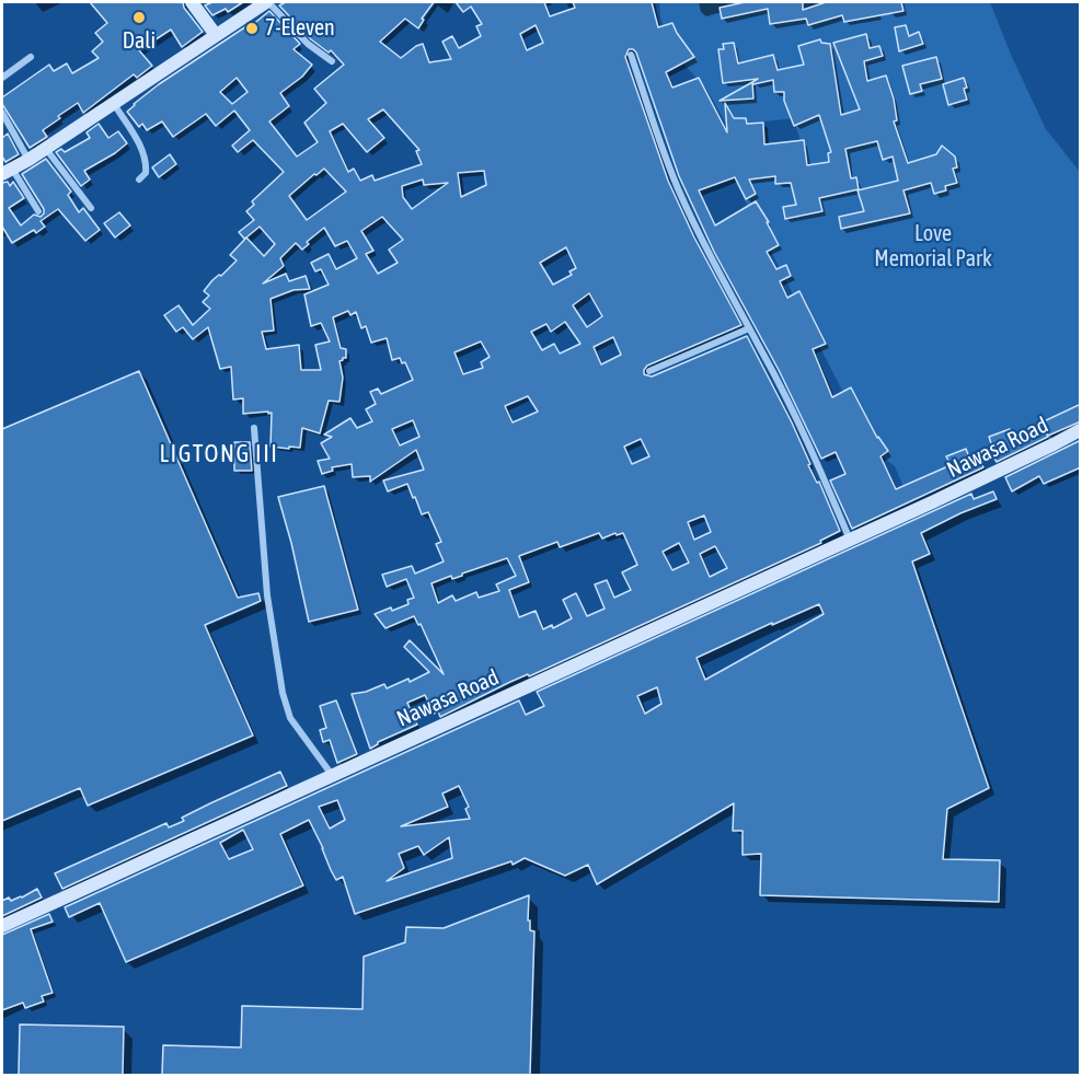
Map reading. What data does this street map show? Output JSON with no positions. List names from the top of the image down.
{
  "streets": {
    "street": ["Nawasa Road"]
  },
  "districts": ["LIGTONG III"],
  "parks": ["Love Memorial Park"],
  "places": ["Dali", "7-Eleven"]
}
